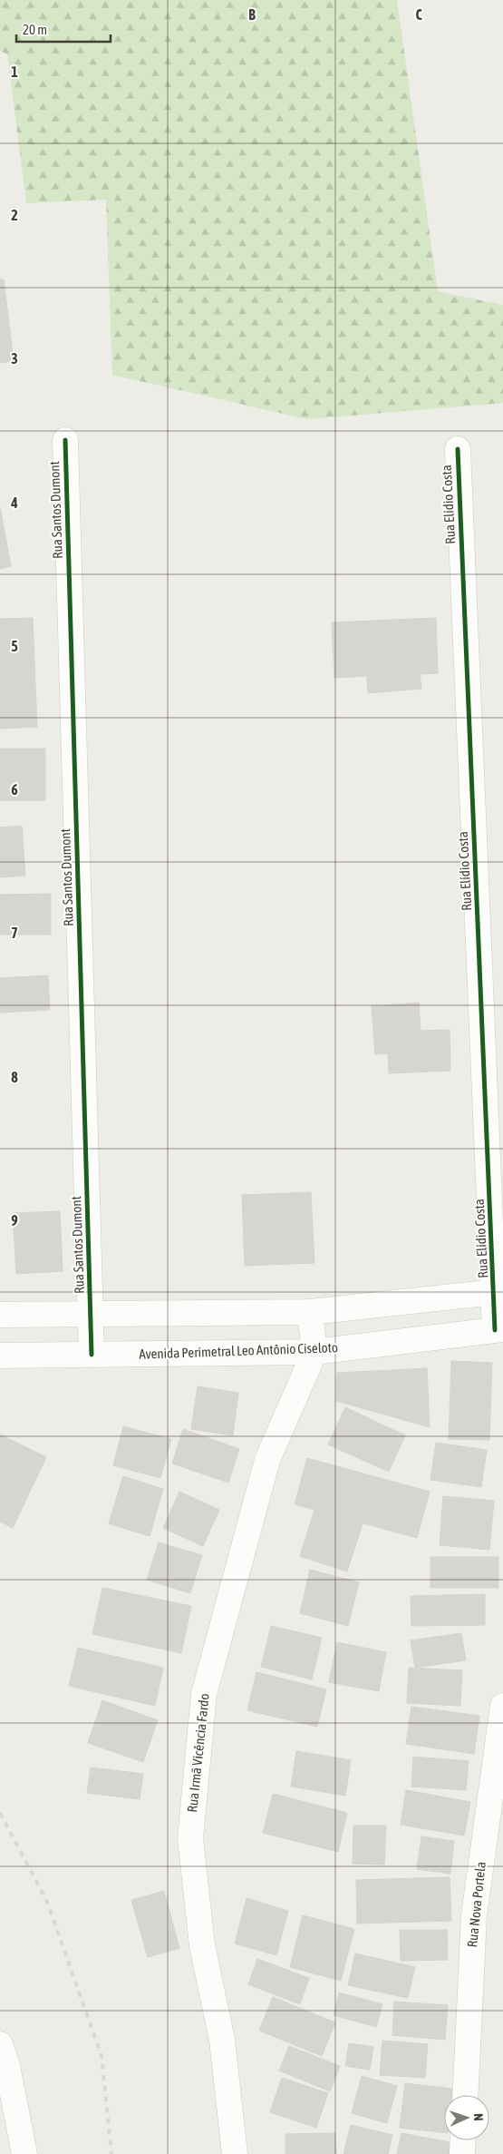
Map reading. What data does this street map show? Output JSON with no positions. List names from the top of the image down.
{
  "streets": {
    "street": [
      "Rua Elídio Costa",
      "Rua Santos Dumont",
      "Avenida Perimetral Leo Antônio Ciseloto",
      "Rua Irmã Vicência Fardo",
      "Rua Nova Portela"
    ]
  },
  "crossings": [
    ["Rua Elídio Costa", "Avenida Perimetral Leo Antônio Ciseloto"],
    ["Rua Santos Dumont", "Avenida Perimetral Leo Antônio Ciseloto"],
    ["Avenida Perimetral Leo Antônio Ciseloto", "Rua Irmã Vicência Fardo"]
  ],
  "scale_bar": "20 m",
  "north": "right",
  "grid": {
    "columns": ["B", "C"],
    "rows": [
      "1",
      "2",
      "3",
      "4",
      "5",
      "6",
      "7",
      "8",
      "9"
    ]
  }
}
